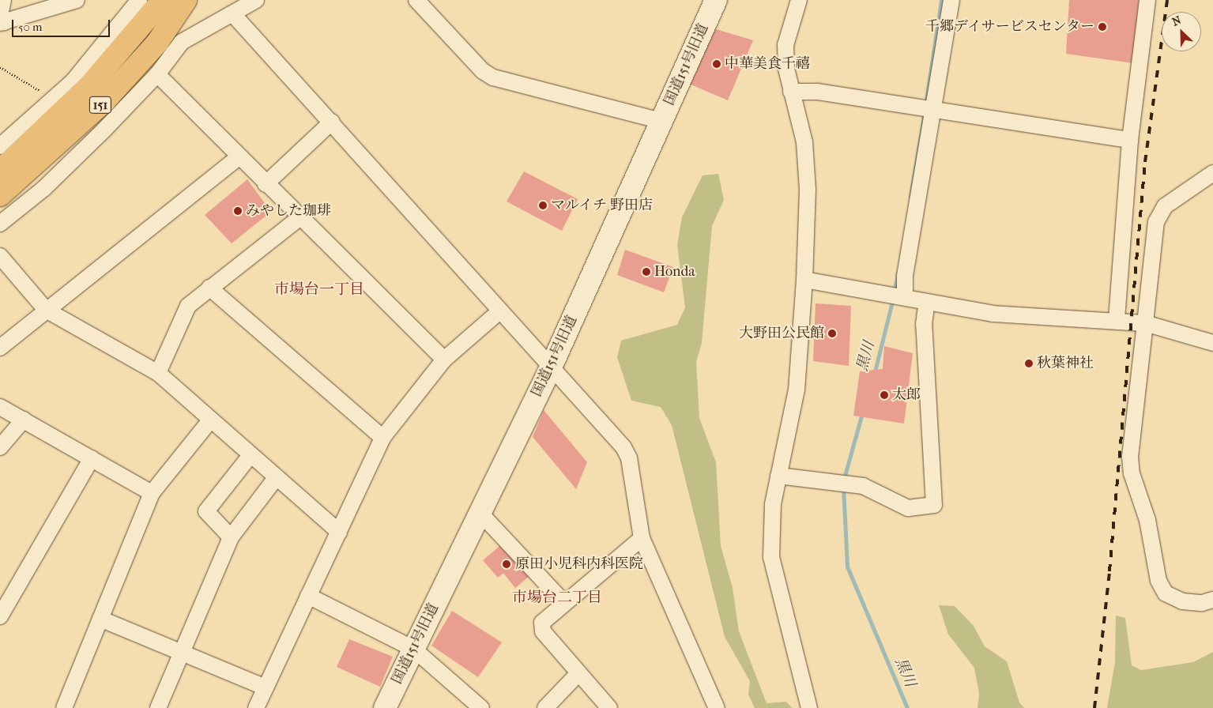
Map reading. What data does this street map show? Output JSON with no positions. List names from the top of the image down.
{
  "streets": {
    "highway": ["151"],
    "street": ["国道151号旧道"]
  },
  "districts": ["市場台一丁目", "市場台二丁目"],
  "water": ["黒川"],
  "places": [
    "千郷デイサービスセンター",
    "中華美食千禧",
    "マルイチ 野田店",
    "みやした珈琲",
    "Honda",
    "大野田公民館",
    "秋葉神社",
    "太郎",
    "原田小児科内科医院"
  ],
  "scale_bar": "50 m",
  "north": "top left"
}
